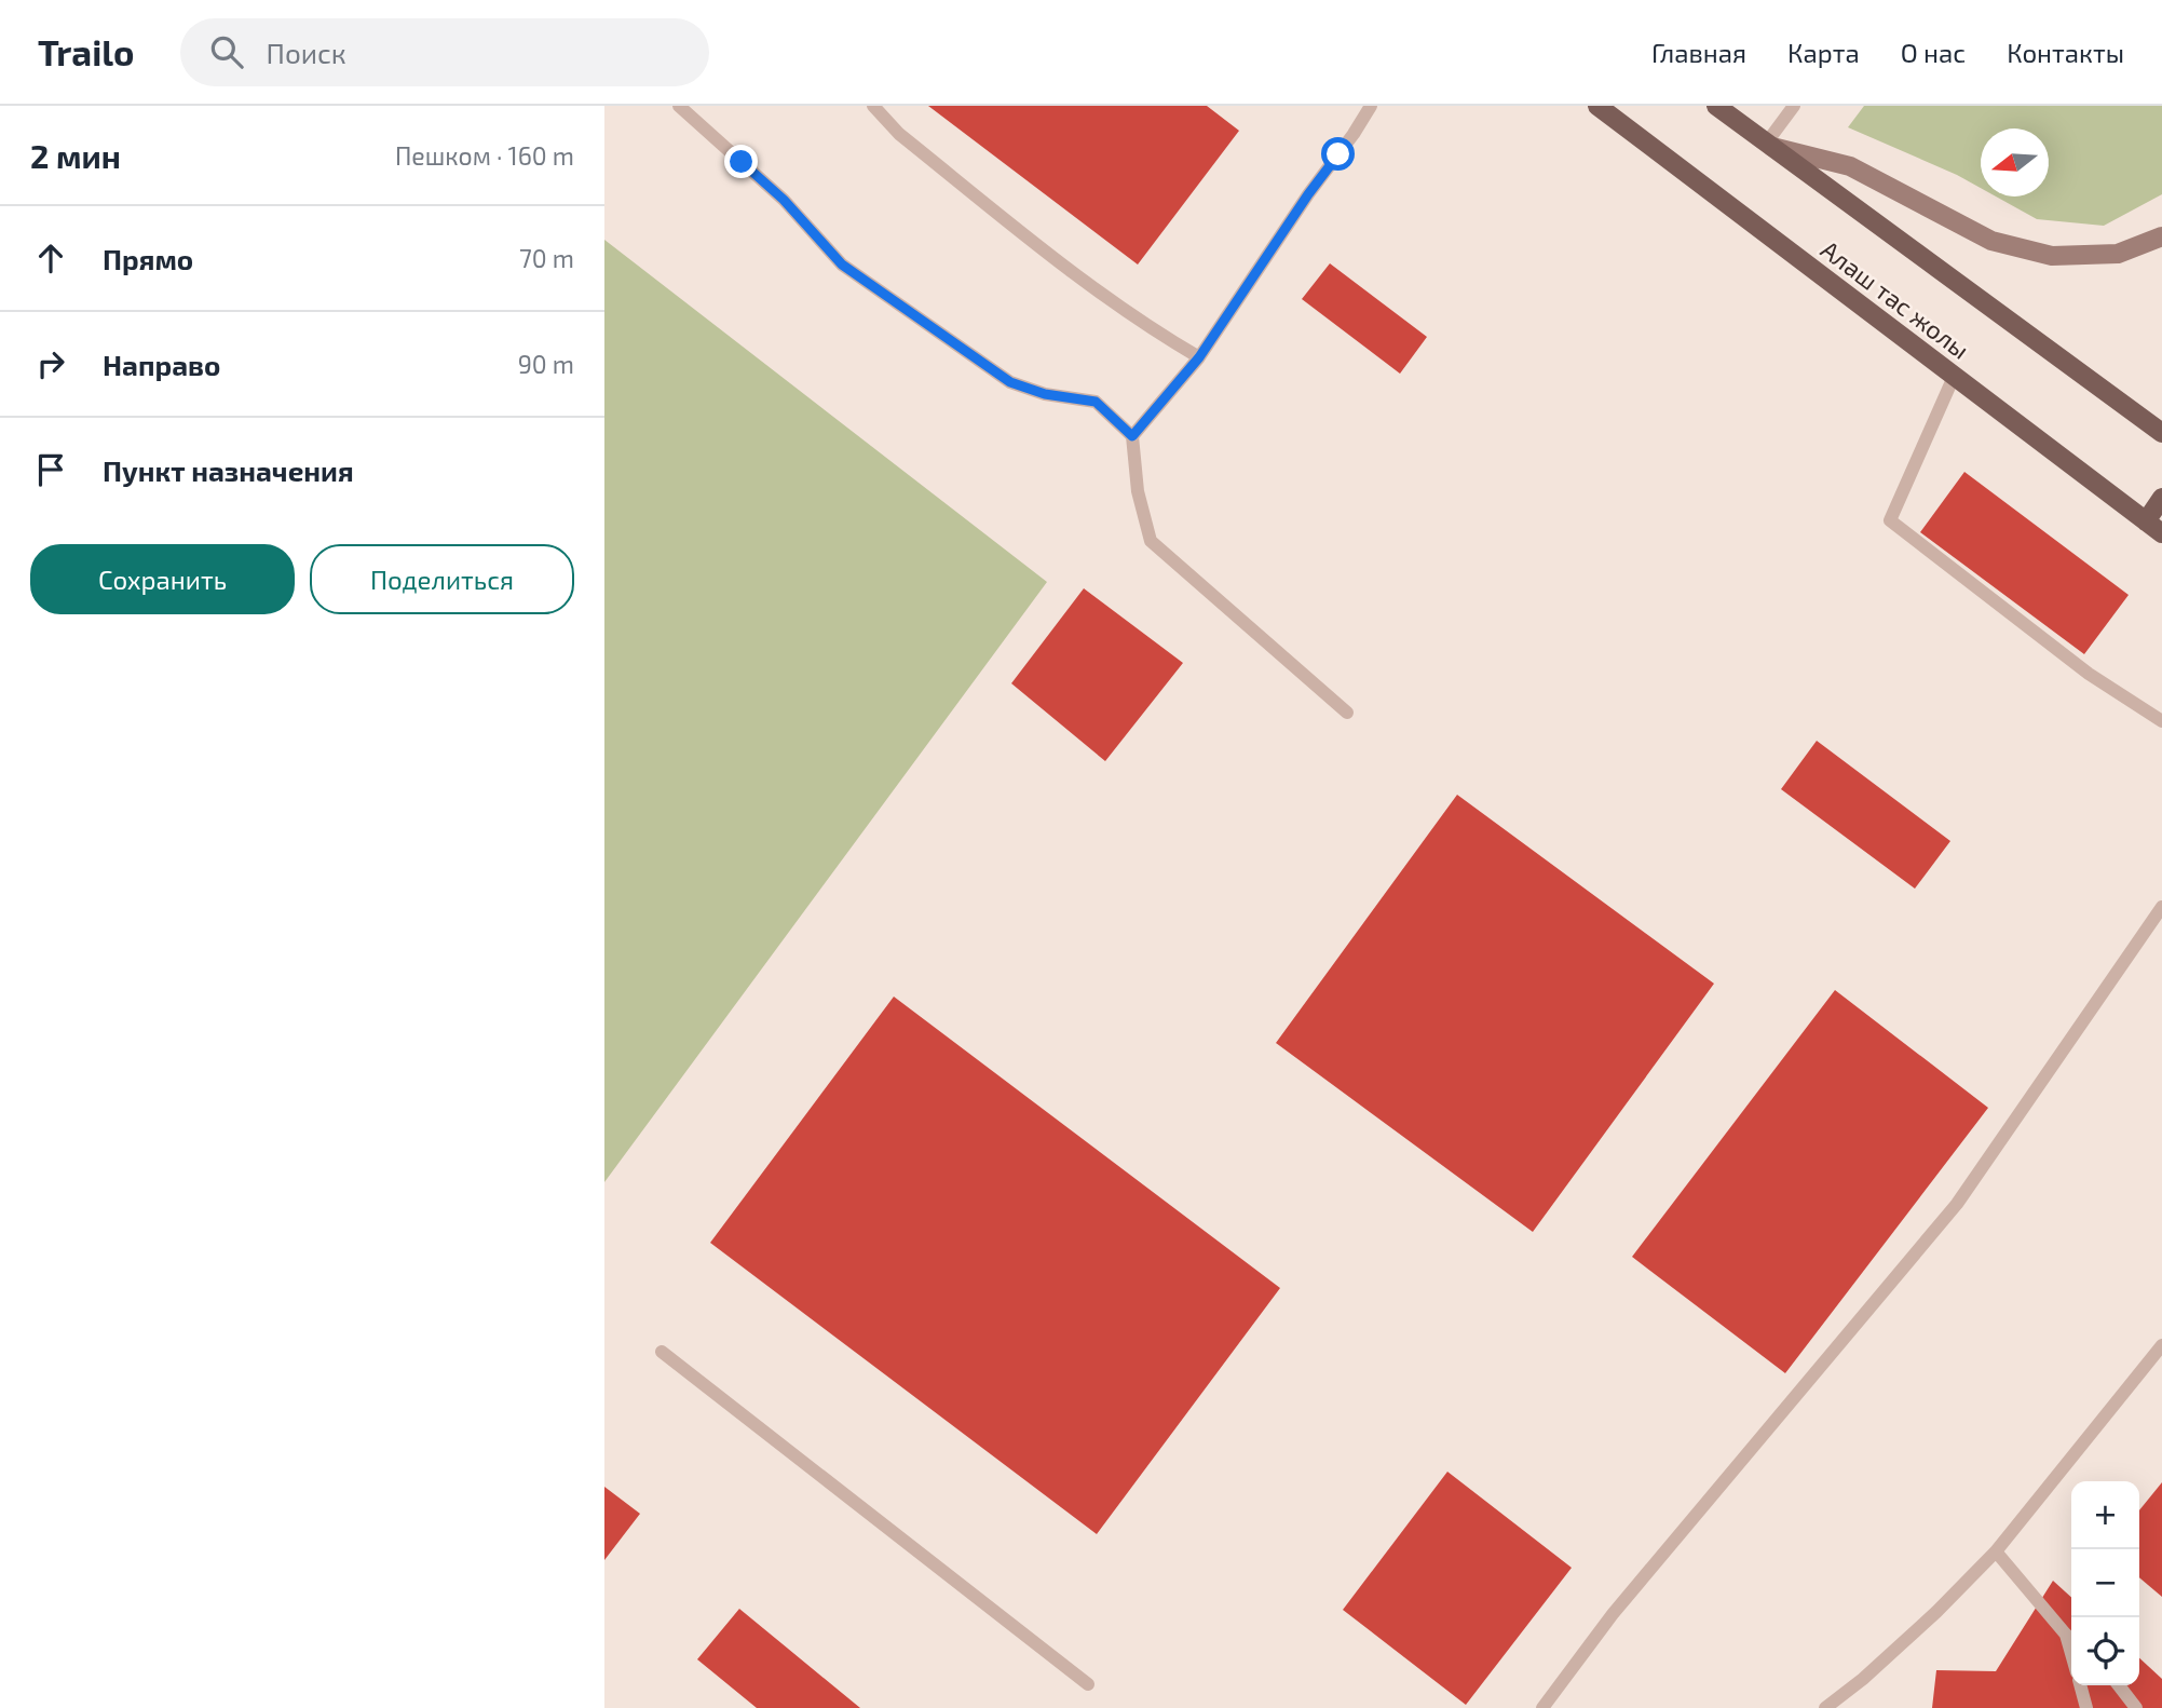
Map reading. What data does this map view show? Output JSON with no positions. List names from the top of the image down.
{
  "streets": {
    "main road": ["Алаш тас жолы"]
  },
  "north": "left",
  "page": {
    "header": "Trailo",
    "search": "Поиск",
    "nav": [
      "Главная",
      "Карта",
      "О нас",
      "Контакты"
    ],
    "heading": ["2 мин", "Пешком · 160 m"],
    "list": [
      ["Прямо", "70 m"],
      ["Направо", "90 m"],
      "Пункт назначения"
    ],
    "buttons": ["Сохранить", "Поделиться"],
    "map_buttons": ["+", "−"]
  }
}
